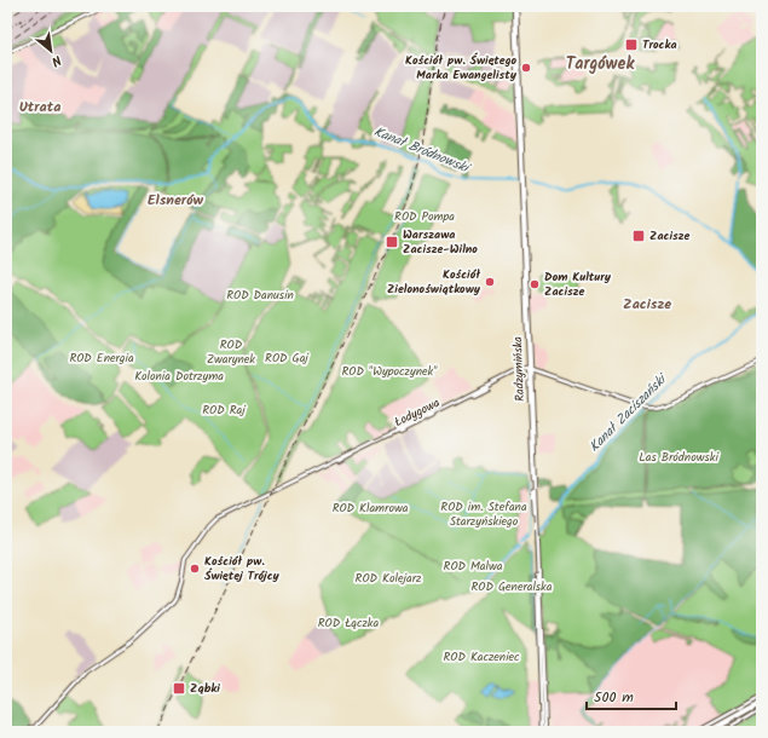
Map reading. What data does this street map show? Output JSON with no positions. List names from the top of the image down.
{
  "streets": {
    "main road": ["Radzymińska", "Łodygowa"]
  },
  "crossings": [
    ["Radzymińska", "Łodygowa"]
  ],
  "districts": [
    "Targówek",
    "Utrata",
    "Elsnerów",
    "Zacisze"
  ],
  "water": ["Kanał Bródnowski", "Kanał Zaciszański"],
  "parks": [
    "ROD Pompa",
    "ROD Danusin",
    "ROD Zwarynek",
    "ROD Energia",
    "ROD Gaj",
    "ROD \"Wypoczynek\"",
    "Kolonia Dotrzyma",
    "ROD Raj",
    "Las Bródnowski",
    "ROD im. Stefana Starzyńskiego",
    "ROD Klamrowa",
    "ROD Malwa",
    "ROD Kolejarz",
    "ROD Generalska",
    "ROD Łączka",
    "ROD Kaczeniec"
  ],
  "places": {
    "transit": [
      "Trocka",
      "Zacisze",
      "Warszawa Zacisze-Wilno",
      "Ząbki"
    ],
    "other": [
      "Kościół pw. Świętego Marka Ewangelisty",
      "Kościół Zielonoświątkowy",
      "Dom Kultury Zacisze",
      "Kościół pw. Świętej Trójcy"
    ]
  },
  "scale_bar": "500 m",
  "north": "bottom right"
}
